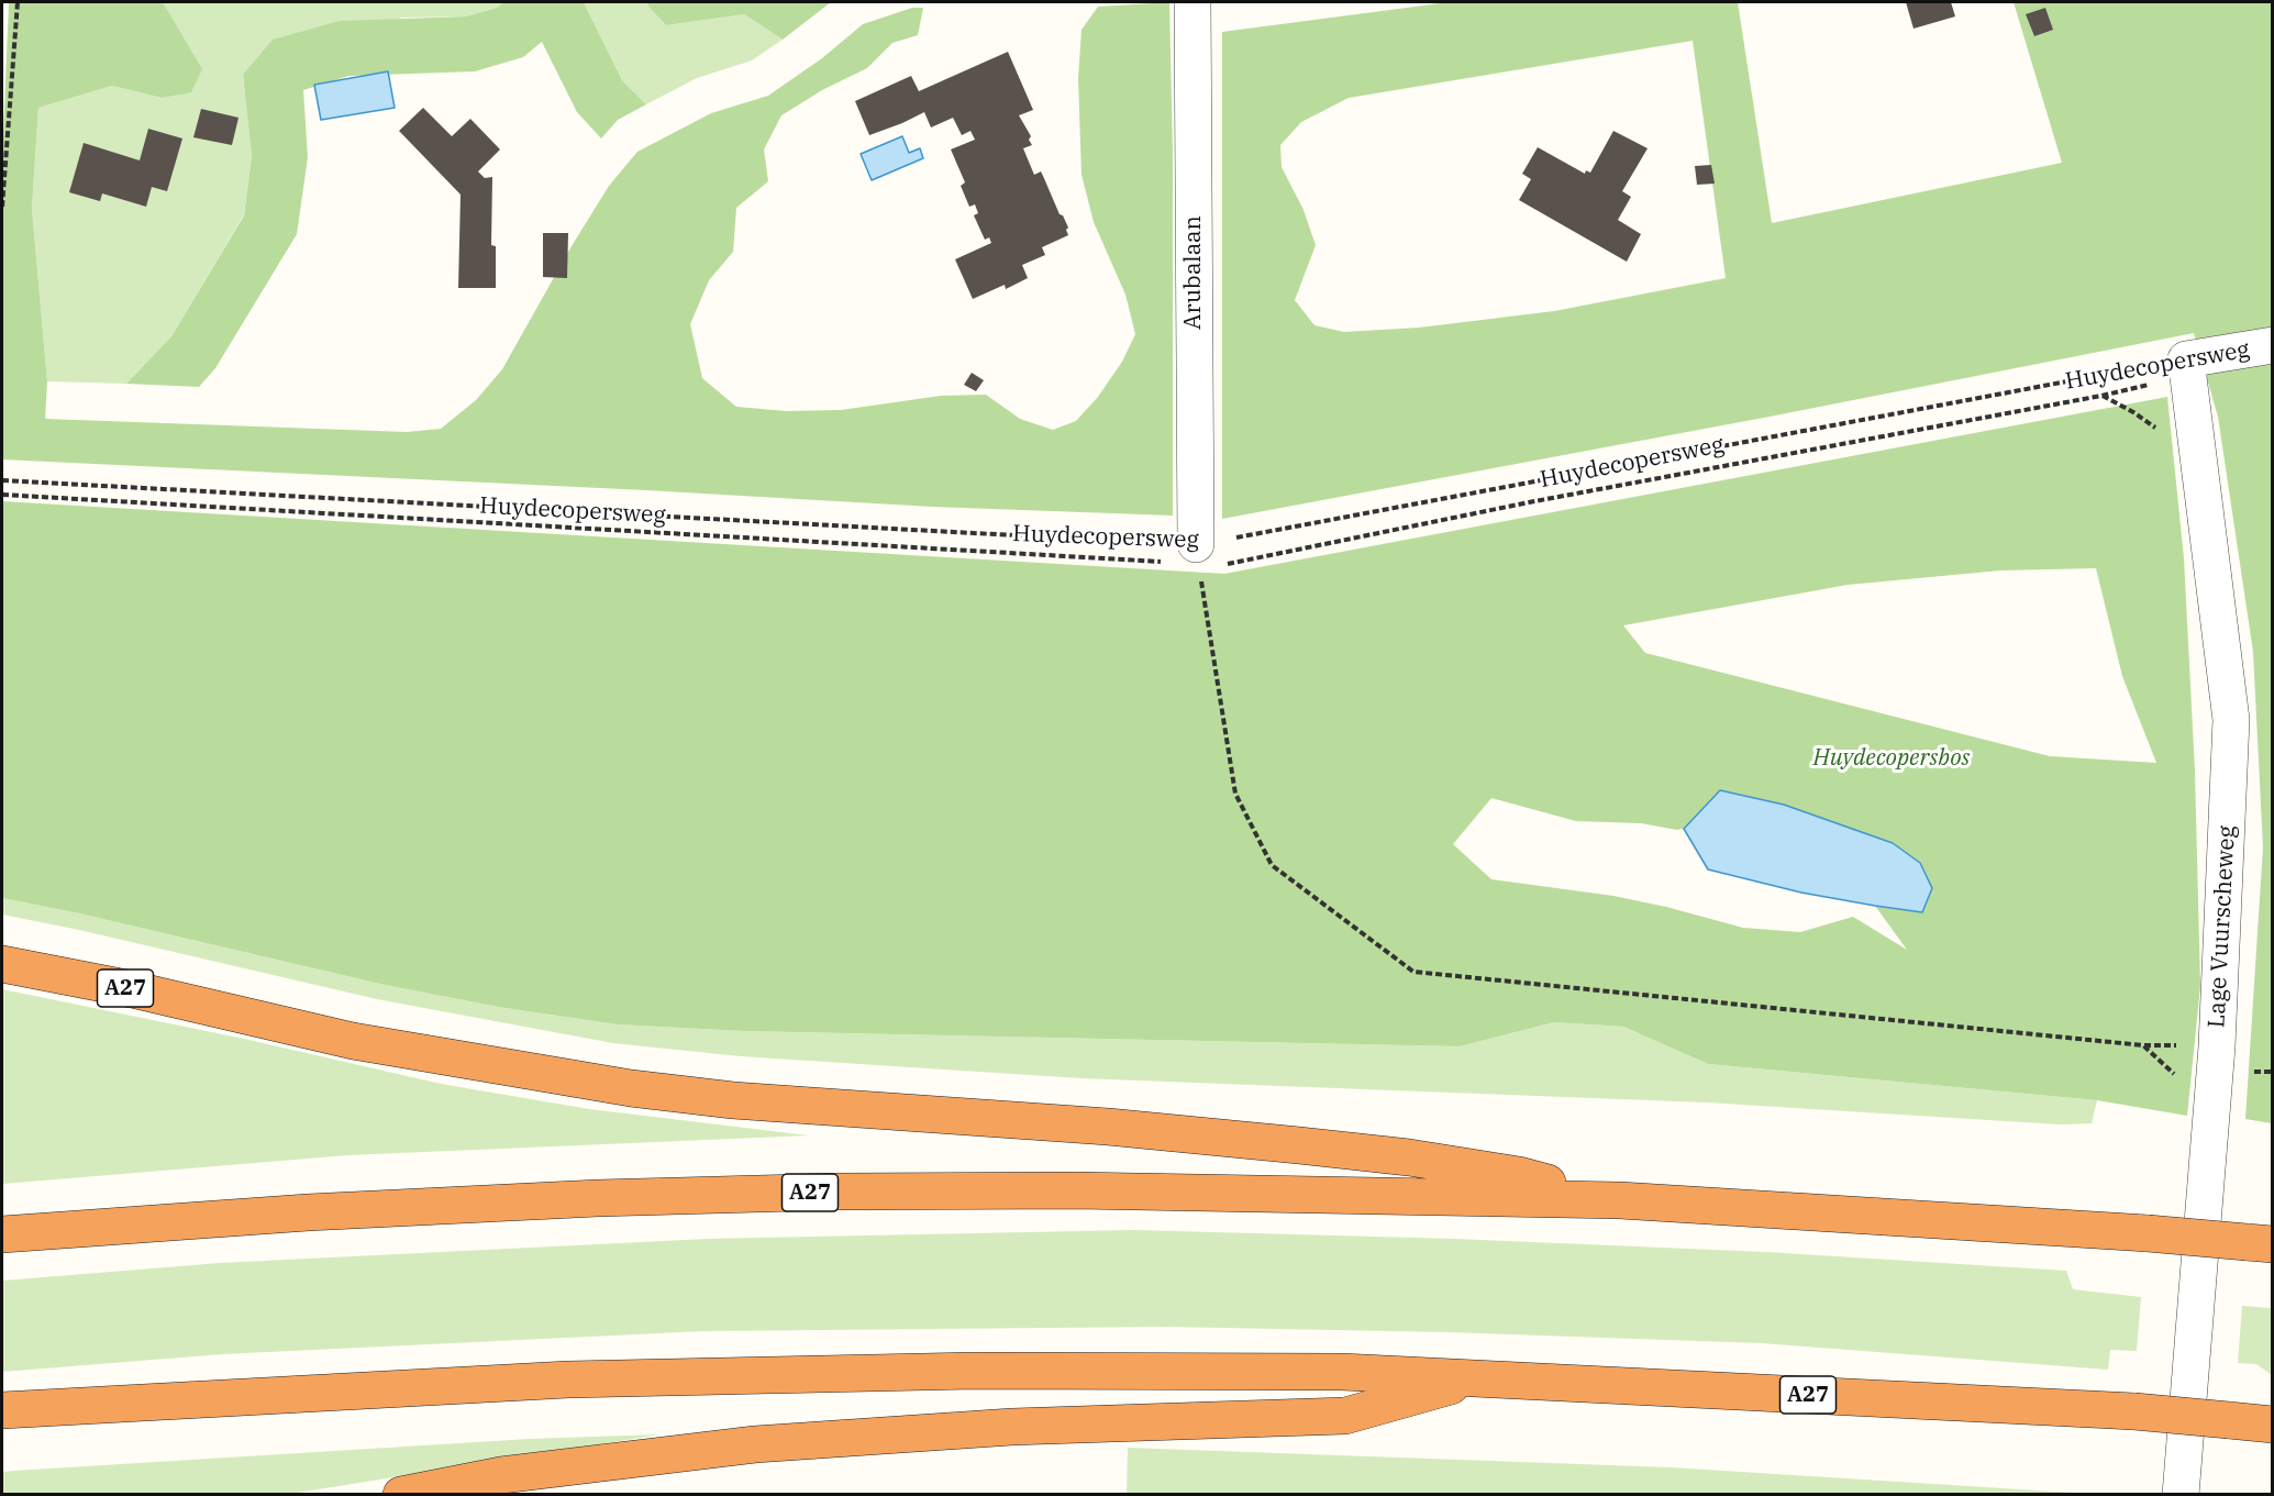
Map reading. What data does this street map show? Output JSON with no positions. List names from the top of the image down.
{
  "streets": {
    "highway": ["A27"],
    "street": ["Arubalaan", "Huydecopersweg", "Lage Vuurscheweg"]
  },
  "crossings": [
    ["Arubalaan", "Huydecopersweg"],
    ["Huydecopersweg", "Lage Vuurscheweg"]
  ],
  "parks": ["Huydecopersbos"]
}
